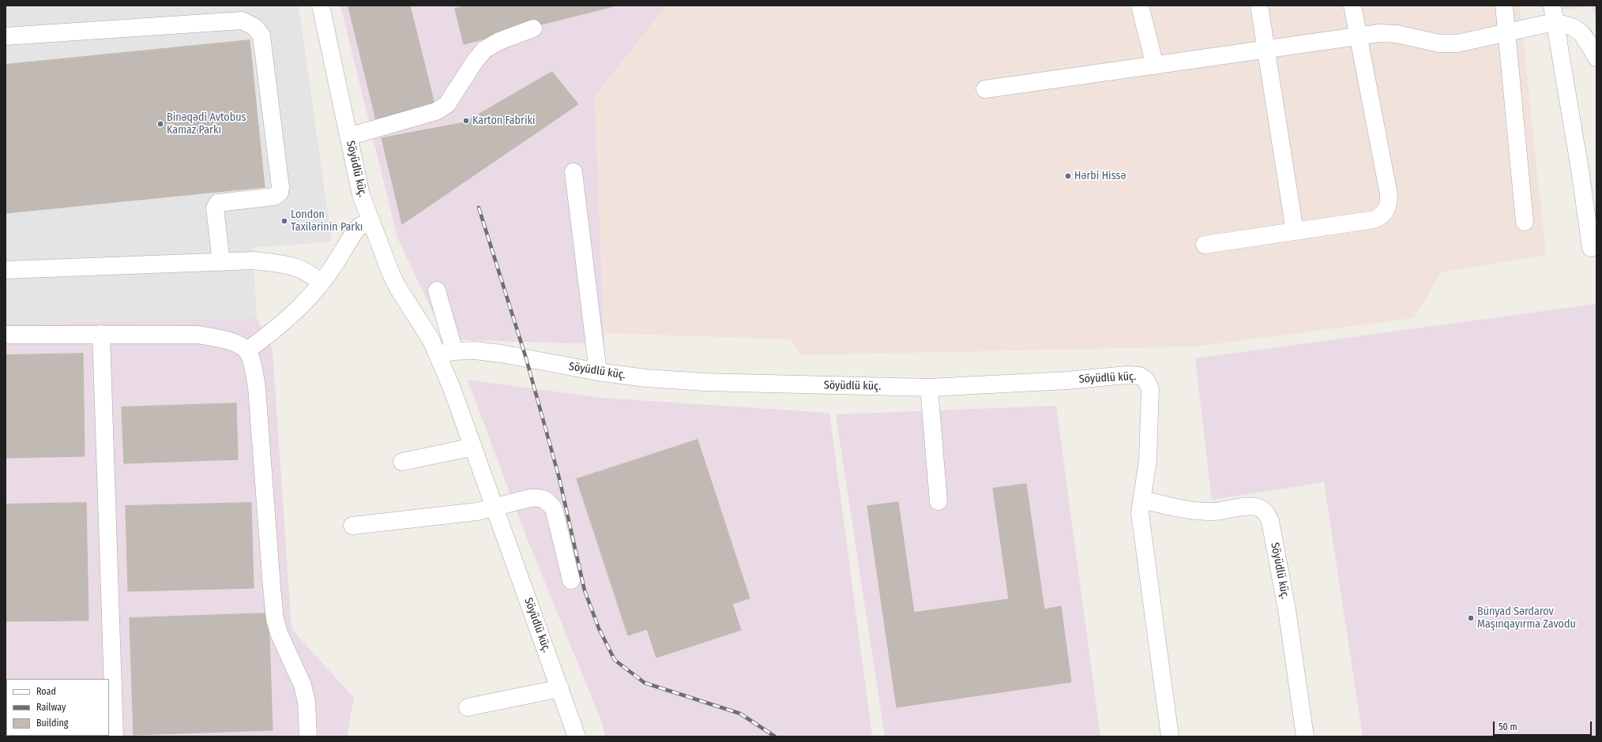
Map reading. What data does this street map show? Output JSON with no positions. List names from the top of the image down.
{
  "streets": {
    "street": ["Söyüdlü küç."]
  },
  "places": [
    "Karton Fabriki",
    "Binəqədi Avtobus Kamaz Parkı",
    "Hərbi Hissə",
    "London Taxilərinin Parkı",
    "Bünyad Sərdarov Maşınqayırma Zavodu"
  ],
  "legend": ["Road", "Railway", "Building"],
  "scale_bar": "50 m"
}
